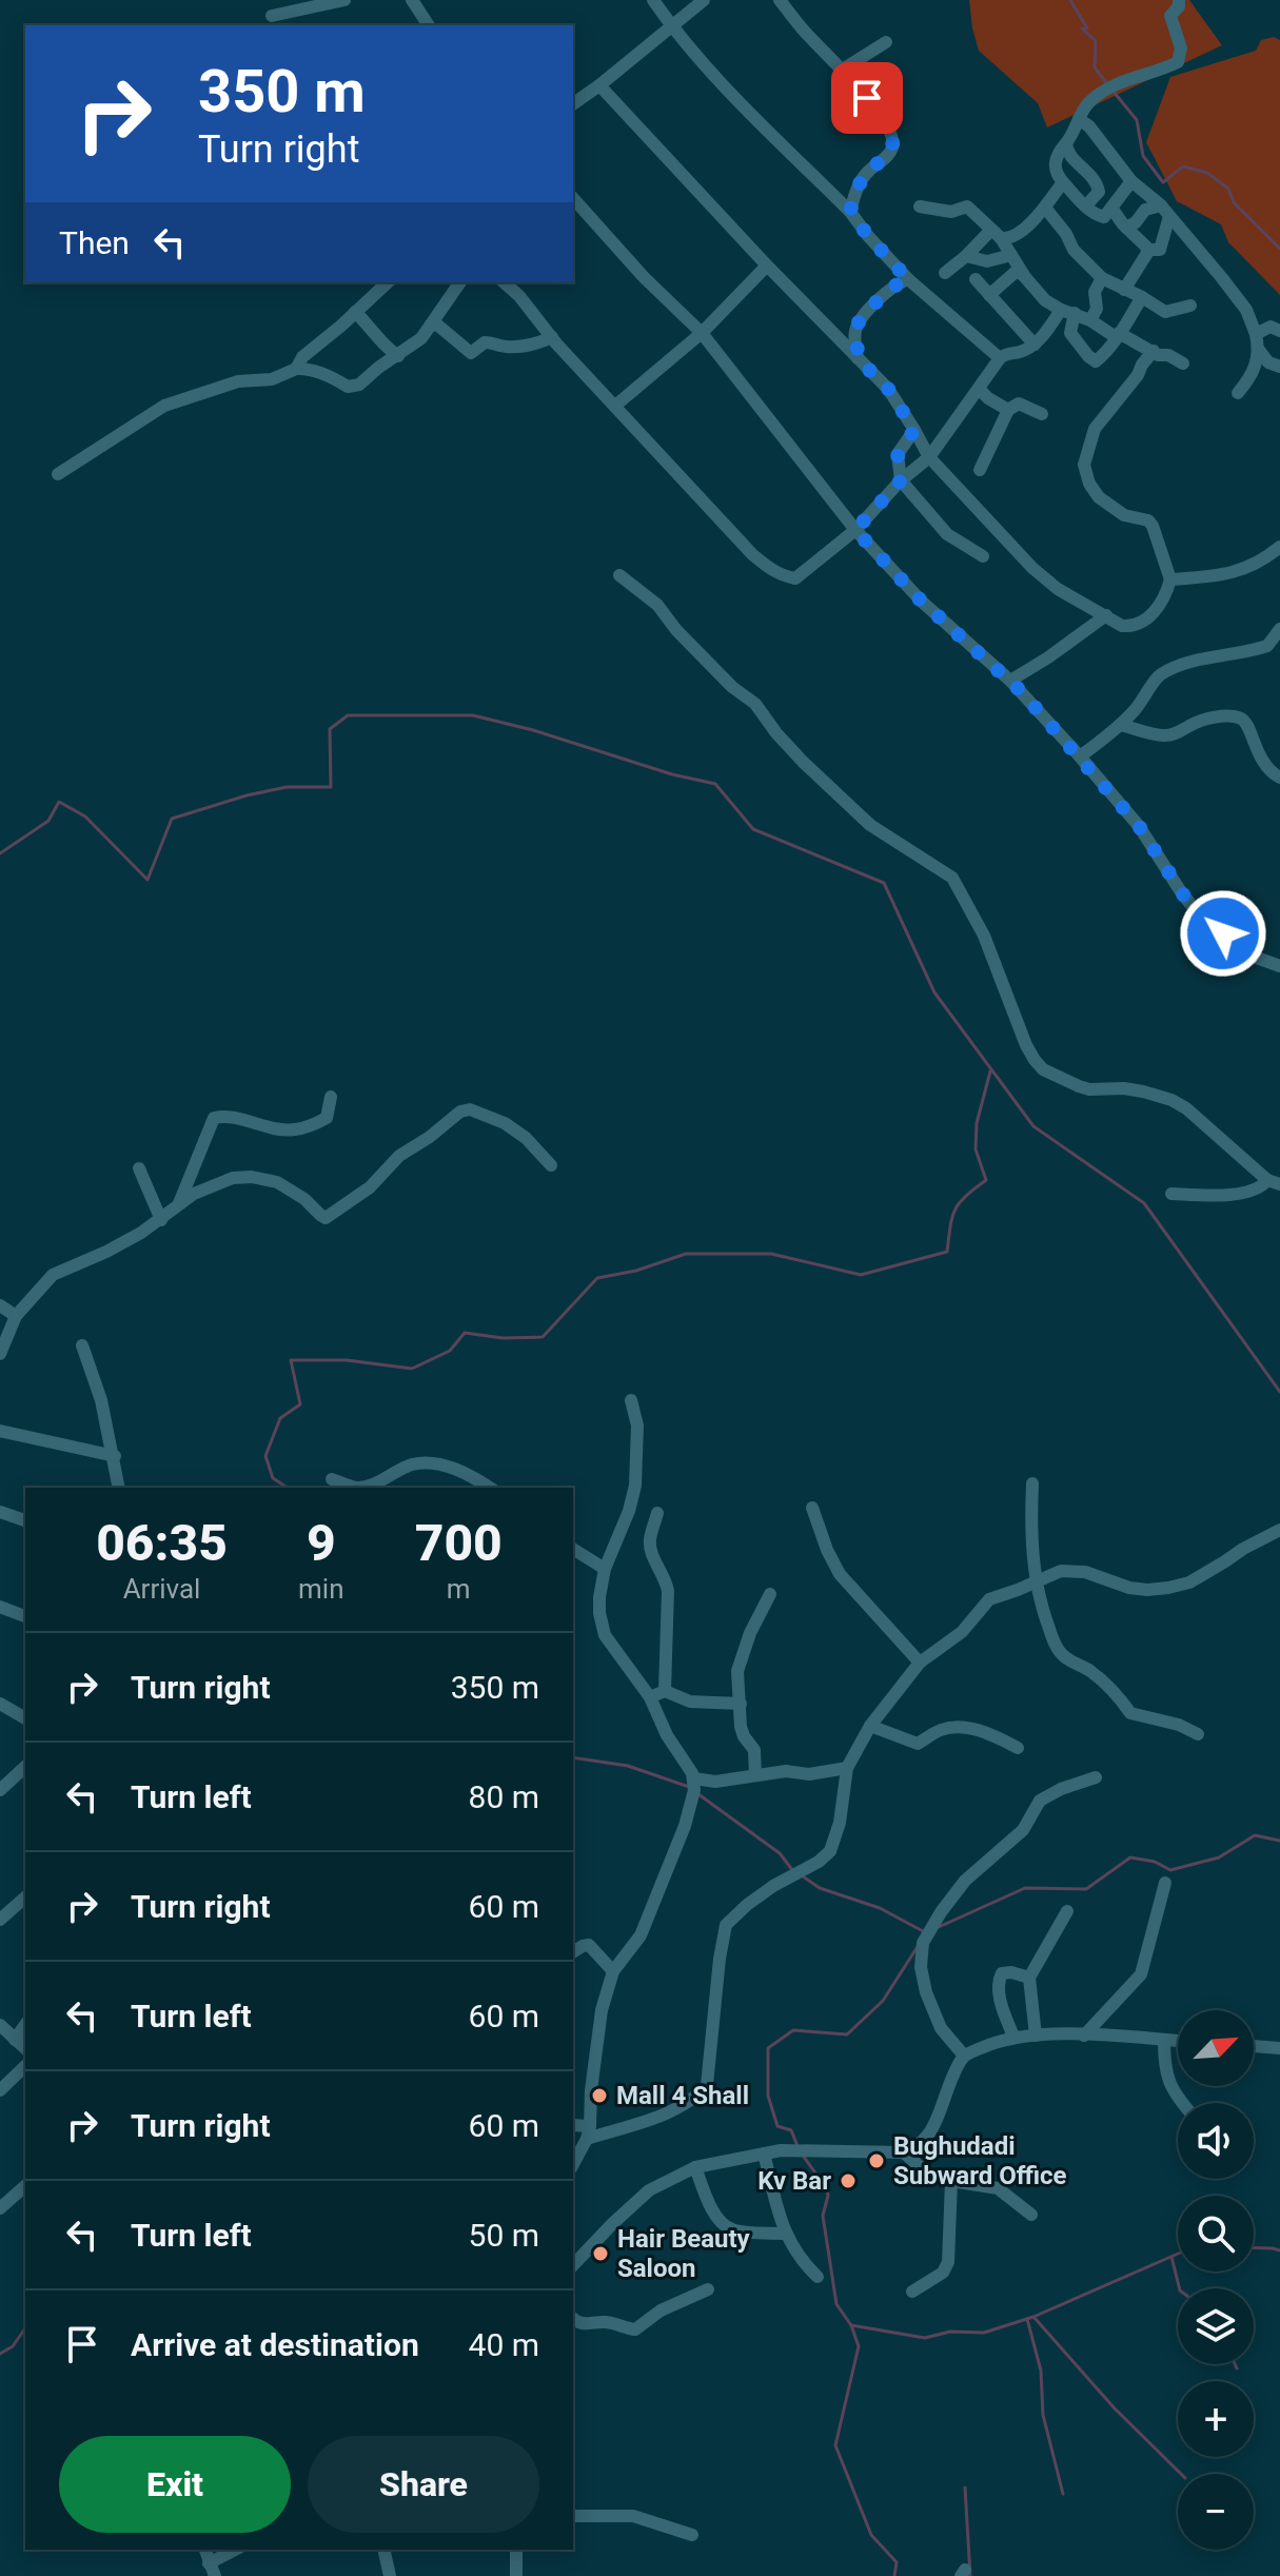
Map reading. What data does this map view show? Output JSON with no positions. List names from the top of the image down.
{
  "places": [
    "Mall 4 Shall",
    "Bughudadi Subward Office",
    "Kv Bar",
    "Hair Beauty Saloon"
  ],
  "north": "top right",
  "page": {
    "turn": ["350 m", "Turn right"],
    "then": "Then",
    "eta": [
      "06:35",
      "Arrival",
      "9",
      "min",
      "700",
      "m"
    ],
    "list": [
      {
        "name": "Turn right",
        "value": "350 m"
      },
      {
        "name": "Turn left",
        "value": "80 m"
      },
      {
        "name": "Turn right",
        "value": "60 m"
      },
      {
        "name": "Turn left",
        "value": "60 m"
      },
      {
        "name": "Turn right",
        "value": "60 m"
      },
      {
        "name": "Turn left",
        "value": "50 m"
      },
      {
        "name": "Arrive at destination",
        "value": "40 m"
      }
    ],
    "map_buttons": ["+", "−"],
    "buttons": ["Exit", "Share"]
  }
}
